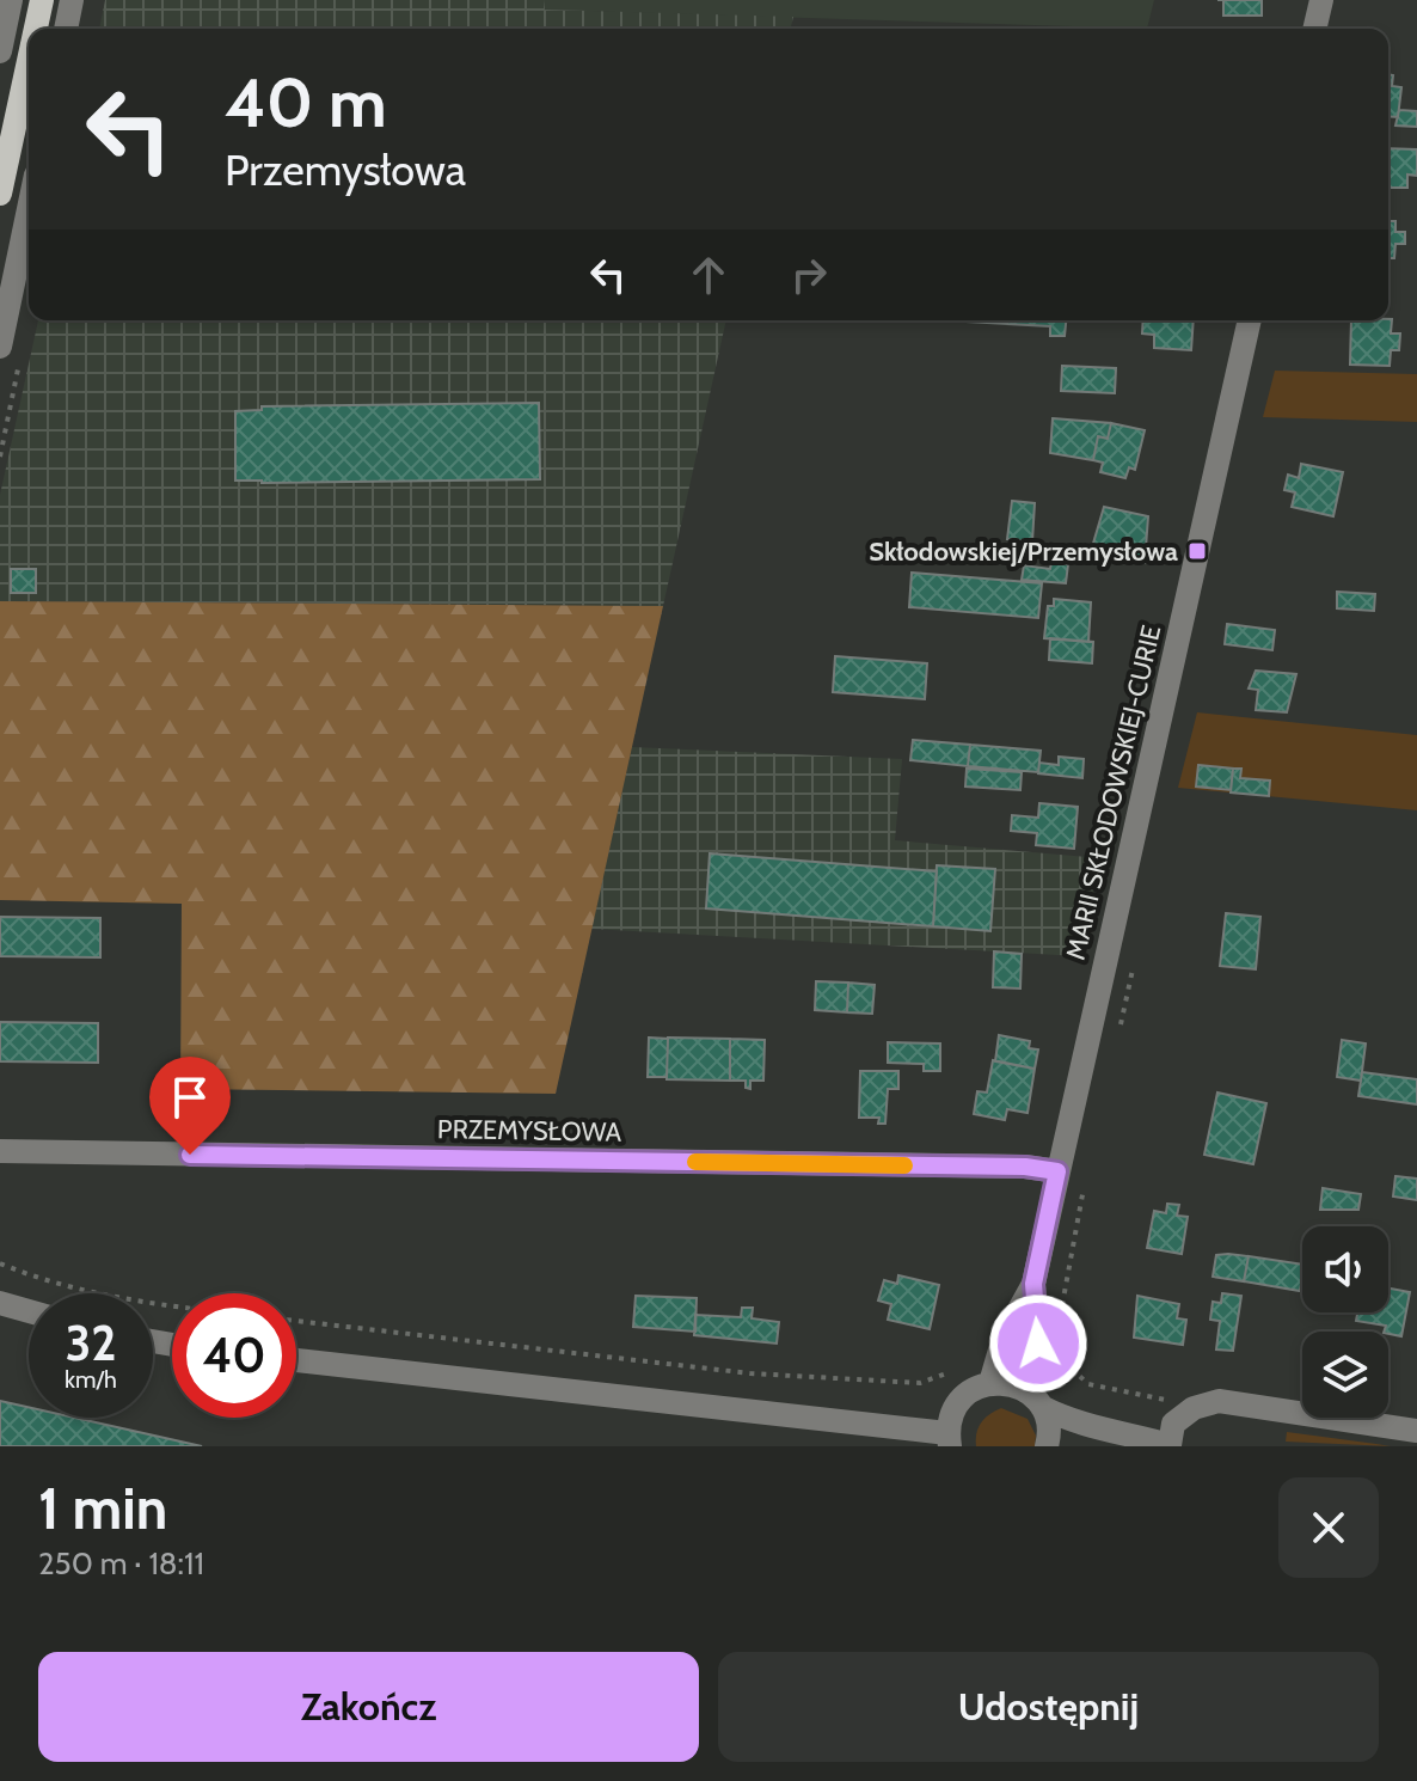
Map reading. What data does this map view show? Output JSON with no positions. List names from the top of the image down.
{
  "streets": {
    "street": ["MARII SKŁODOWSKIEJ-CURIE", "PRZEMYSŁOWA"]
  },
  "crossings": [
    ["MARII SKŁODOWSKIEJ-CURIE", "PRZEMYSŁOWA"]
  ],
  "places": {
    "transit": ["Skłodowskiej/Przemysłowa"]
  },
  "page": {
    "turn": ["40 m", "Przemysłowa"],
    "speed": "32 km/h",
    "limit": "40",
    "heading": ["1 min", "250 m · 18:11"],
    "buttons": ["Zakończ", "Udostępnij"]
  }
}
